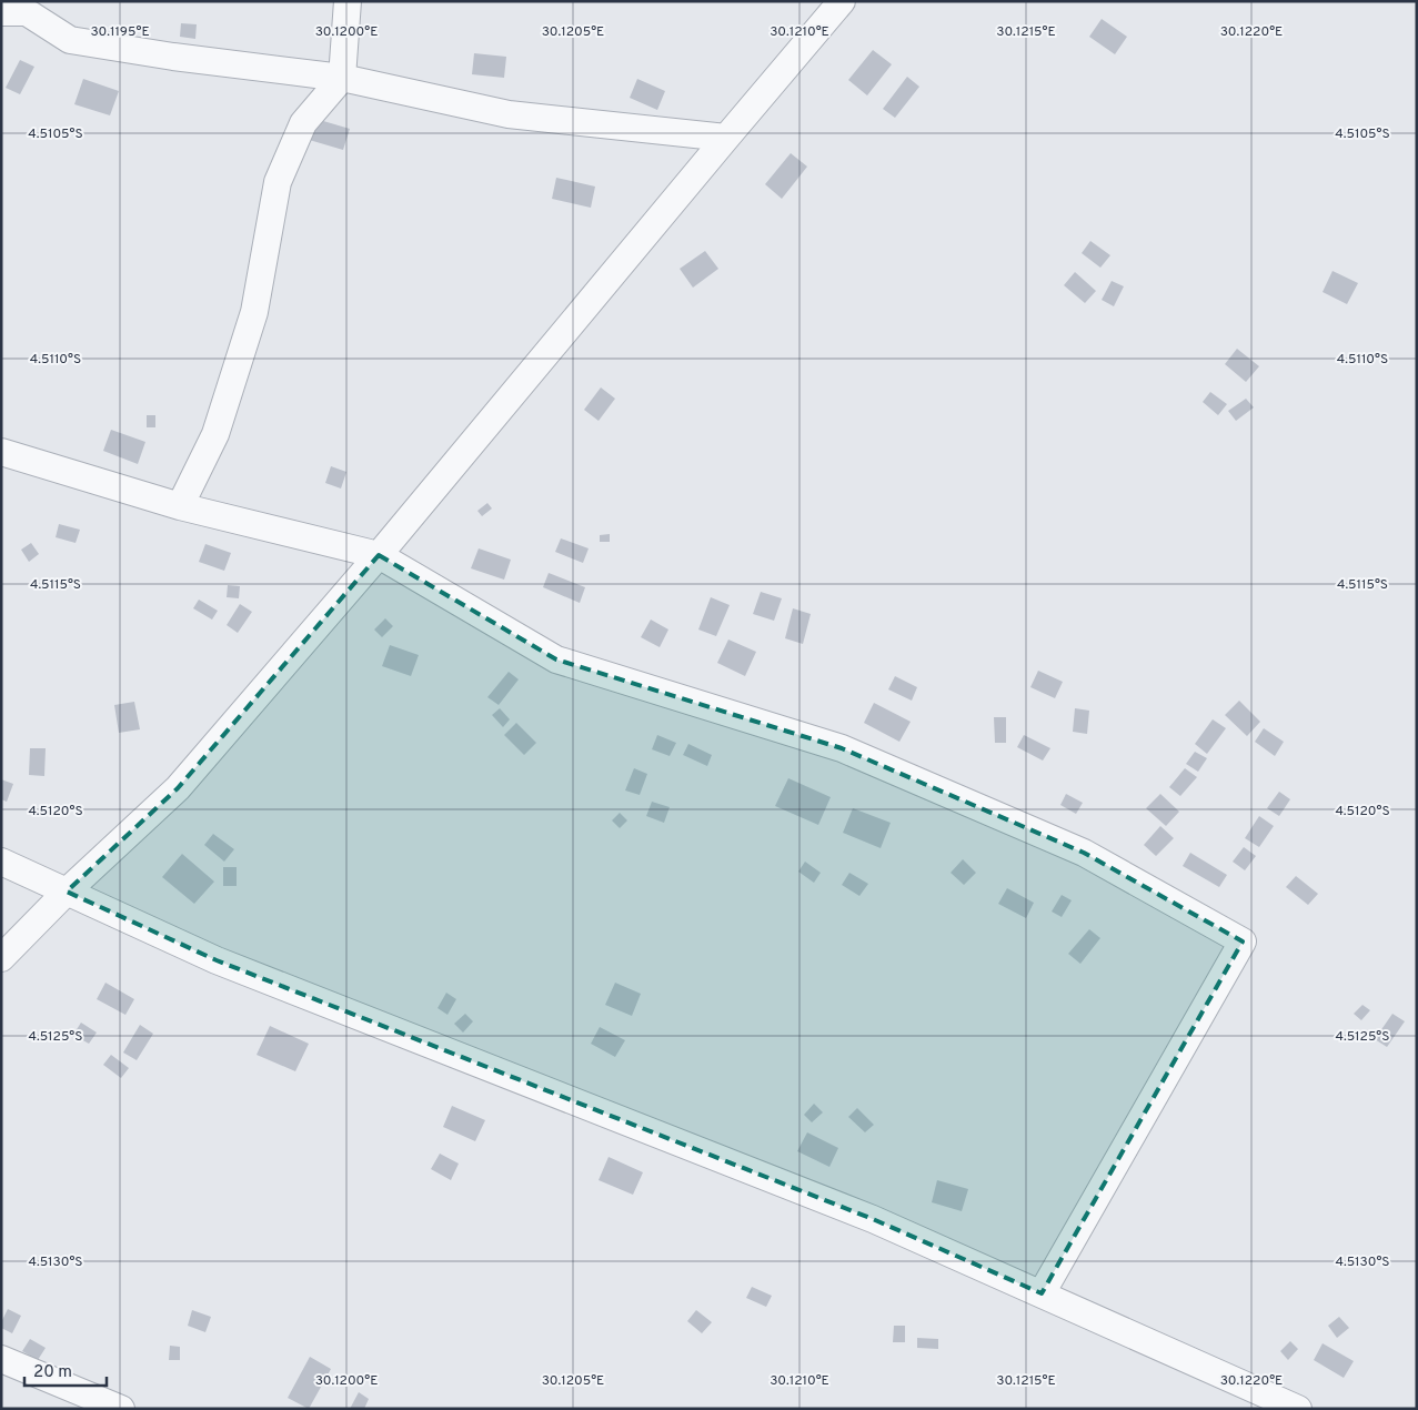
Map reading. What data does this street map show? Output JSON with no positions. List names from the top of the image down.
{
  "scale_bar": "20 m",
  "coordinates": [
    "30.1195°E",
    "30.1200°E",
    "30.1205°E",
    "30.1210°E",
    "30.1215°E",
    "30.1220°E",
    "4.5105°S",
    "4.5110°S",
    "4.5115°S",
    "4.5120°S",
    "4.5125°S",
    "4.5130°S"
  ]
}
